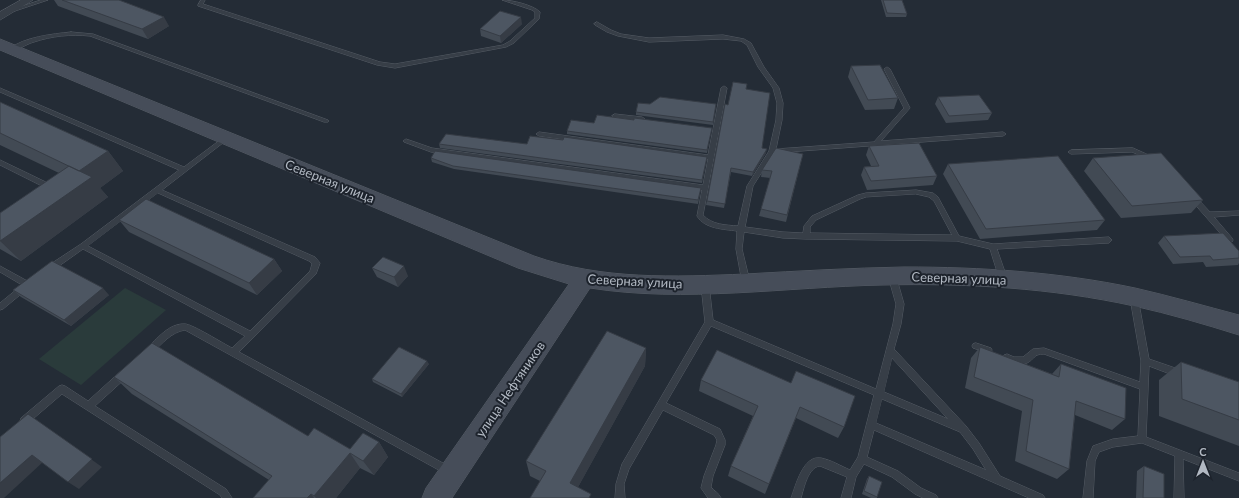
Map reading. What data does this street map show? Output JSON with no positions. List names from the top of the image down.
{
  "streets": {
    "main road": ["Северная улица", "улица Нефтяников"]
  },
  "crossings": [
    ["Северная улица", "улица Нефтяников"]
  ],
  "north": "top"
}
